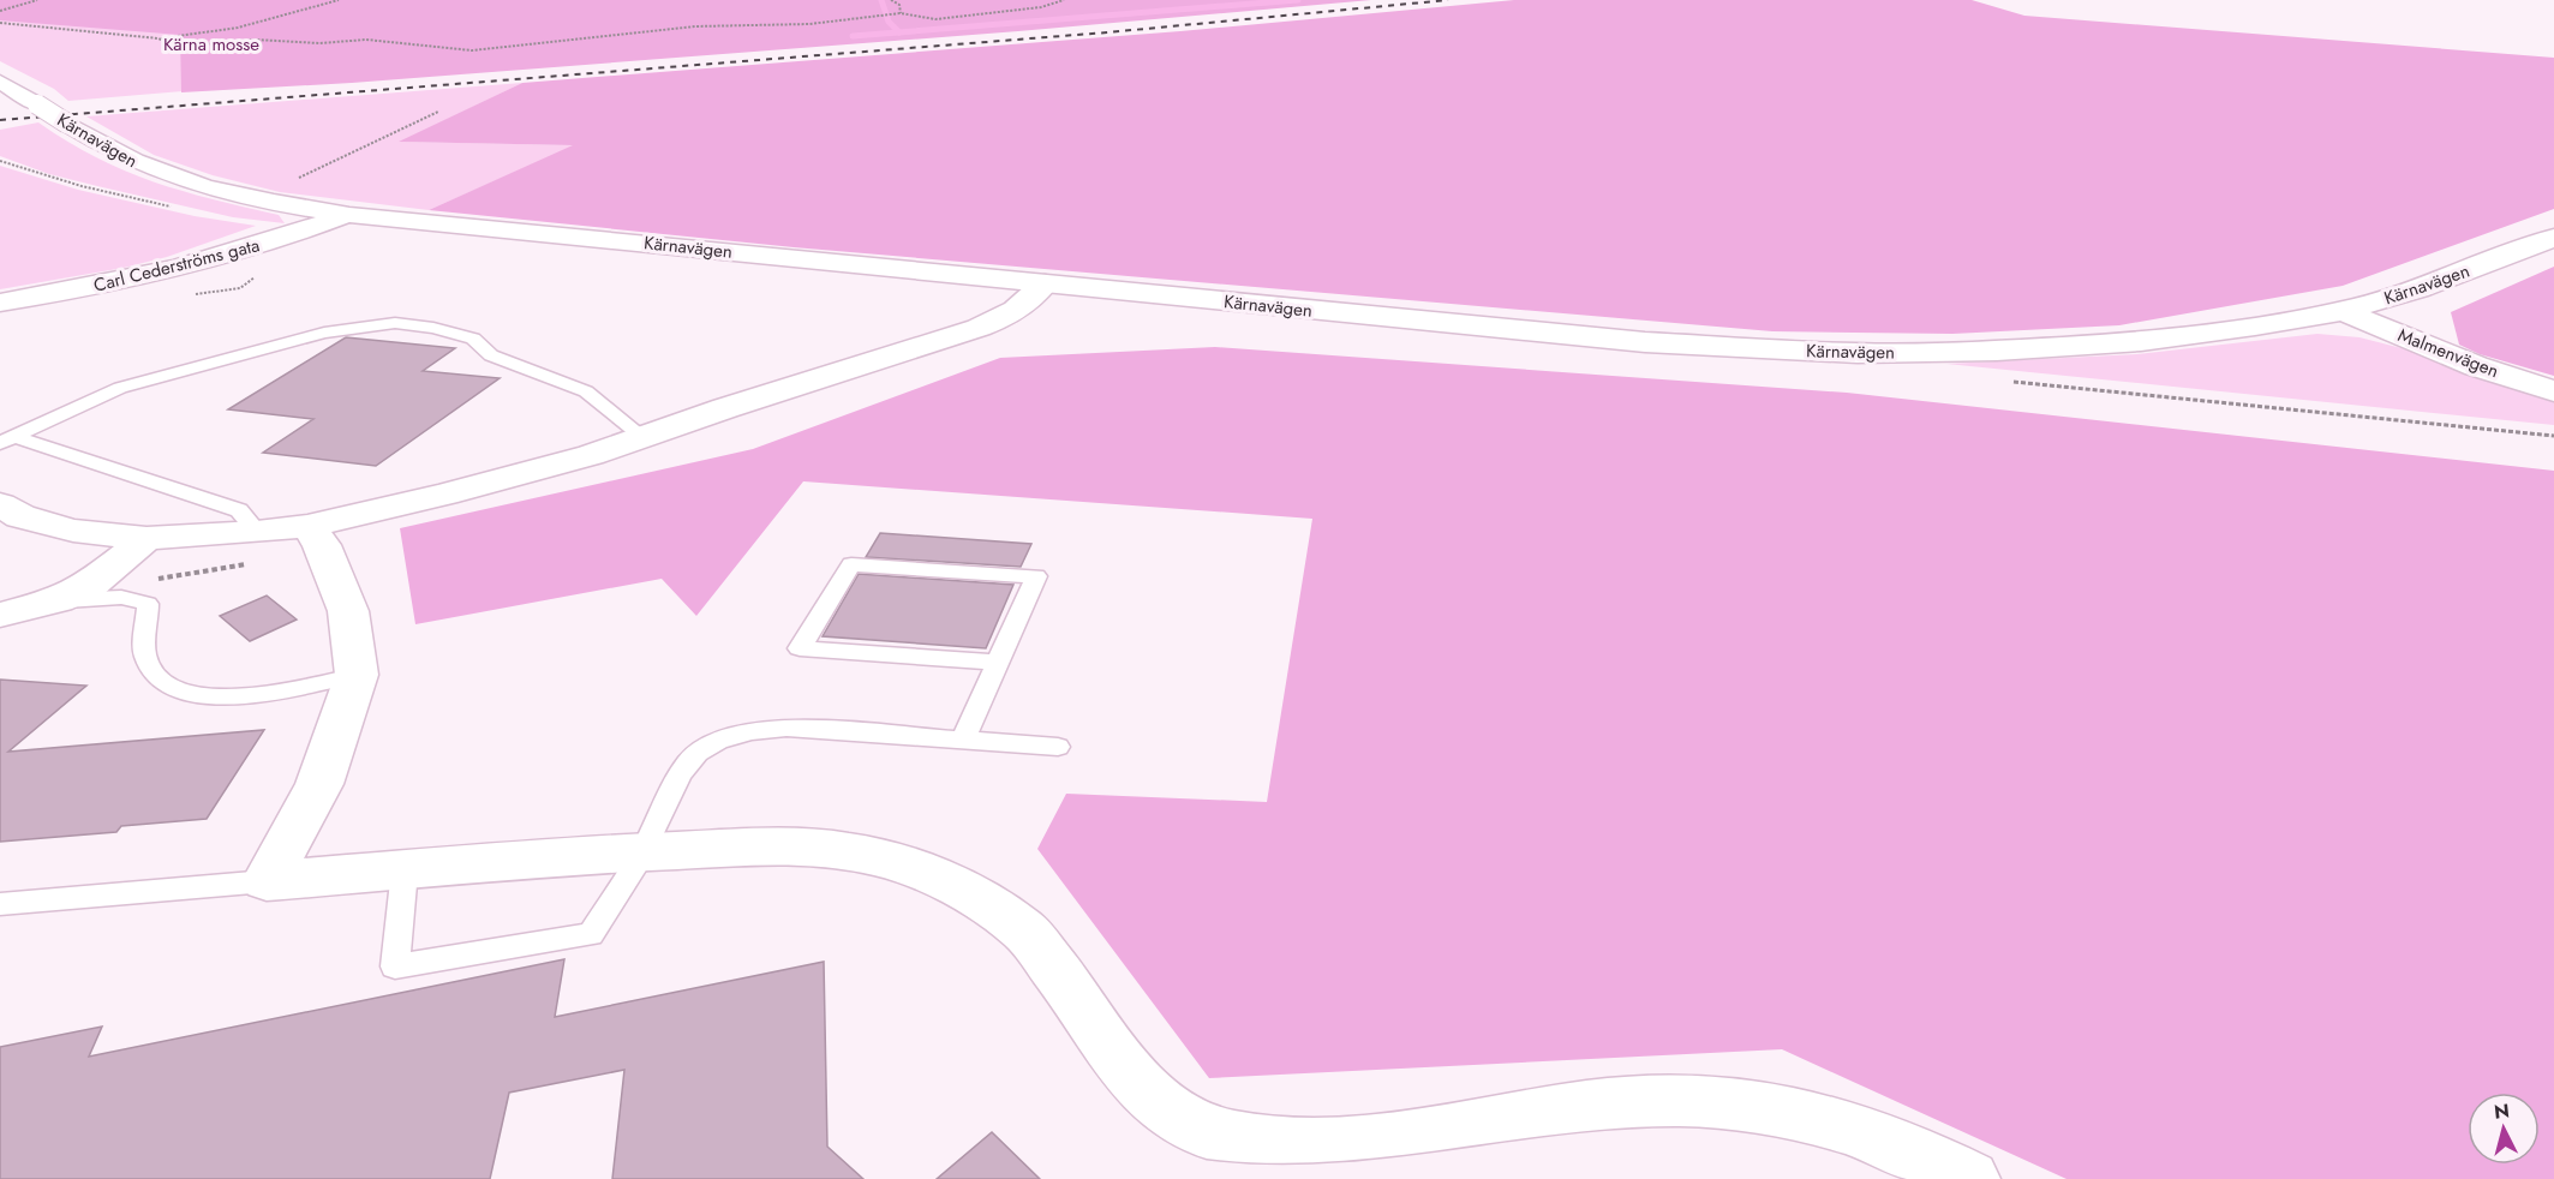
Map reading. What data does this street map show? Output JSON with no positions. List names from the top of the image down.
{
  "streets": {
    "street": ["Kärnavägen", "Carl Cederströms gata", "Malmenvägen"]
  },
  "crossings": [
    ["Kärnavägen", "Carl Cederströms gata"],
    ["Kärnavägen", "Malmenvägen"]
  ],
  "parks": ["Kärna mosse"],
  "north": "top"
}
